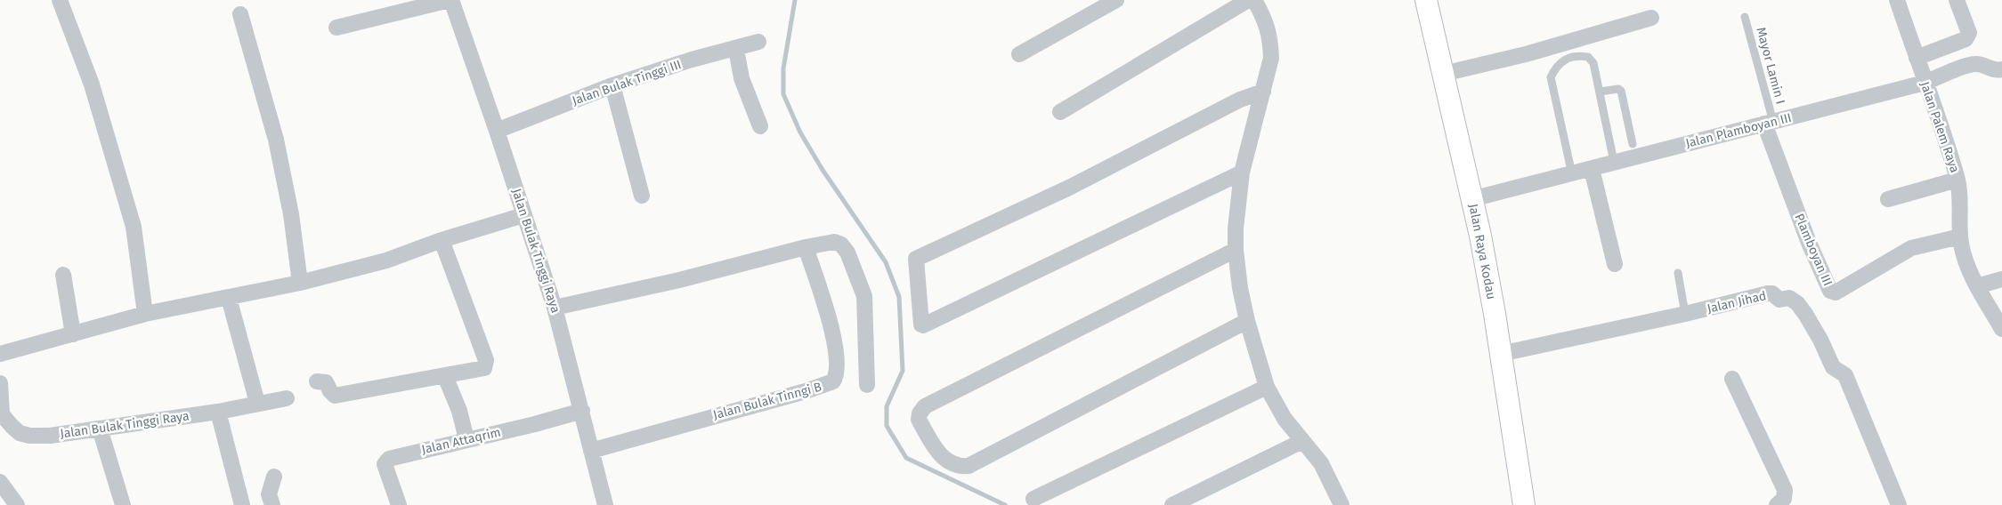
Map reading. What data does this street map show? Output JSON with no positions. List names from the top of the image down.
{
  "streets": {
    "street": [
      "Jalan Bulak Tinggi III",
      "Jalan Palem Raya",
      "Jalan Plamboyan III",
      "Plamboyan III",
      "Jalan Bulak Tinggi Raya",
      "Jalan Raya Kodau",
      "Jalan Jihad",
      "Jalan Bulak Tinngi B",
      "Jalan Attaqrim"
    ],
    "lane": ["Mayor Lamin I"]
  },
  "crossings": [
    ["Mayor Lamin I", "Jalan Plamboyan III"],
    ["Mayor Lamin I", "Plamboyan III"],
    ["Jalan Bulak Tinggi III", "Jalan Bulak Tinggi Raya"],
    ["Jalan Palem Raya", "Jalan Plamboyan III"],
    ["Jalan Palem Raya", "Plamboyan III"],
    ["Jalan Plamboyan III", "Plamboyan III"],
    ["Jalan Plamboyan III", "Jalan Raya Kodau"],
    ["Jalan Bulak Tinggi Raya", "Jalan Bulak Tinngi B"],
    ["Jalan Bulak Tinggi Raya", "Jalan Attaqrim"],
    ["Jalan Raya Kodau", "Jalan Jihad"]
  ]
}
